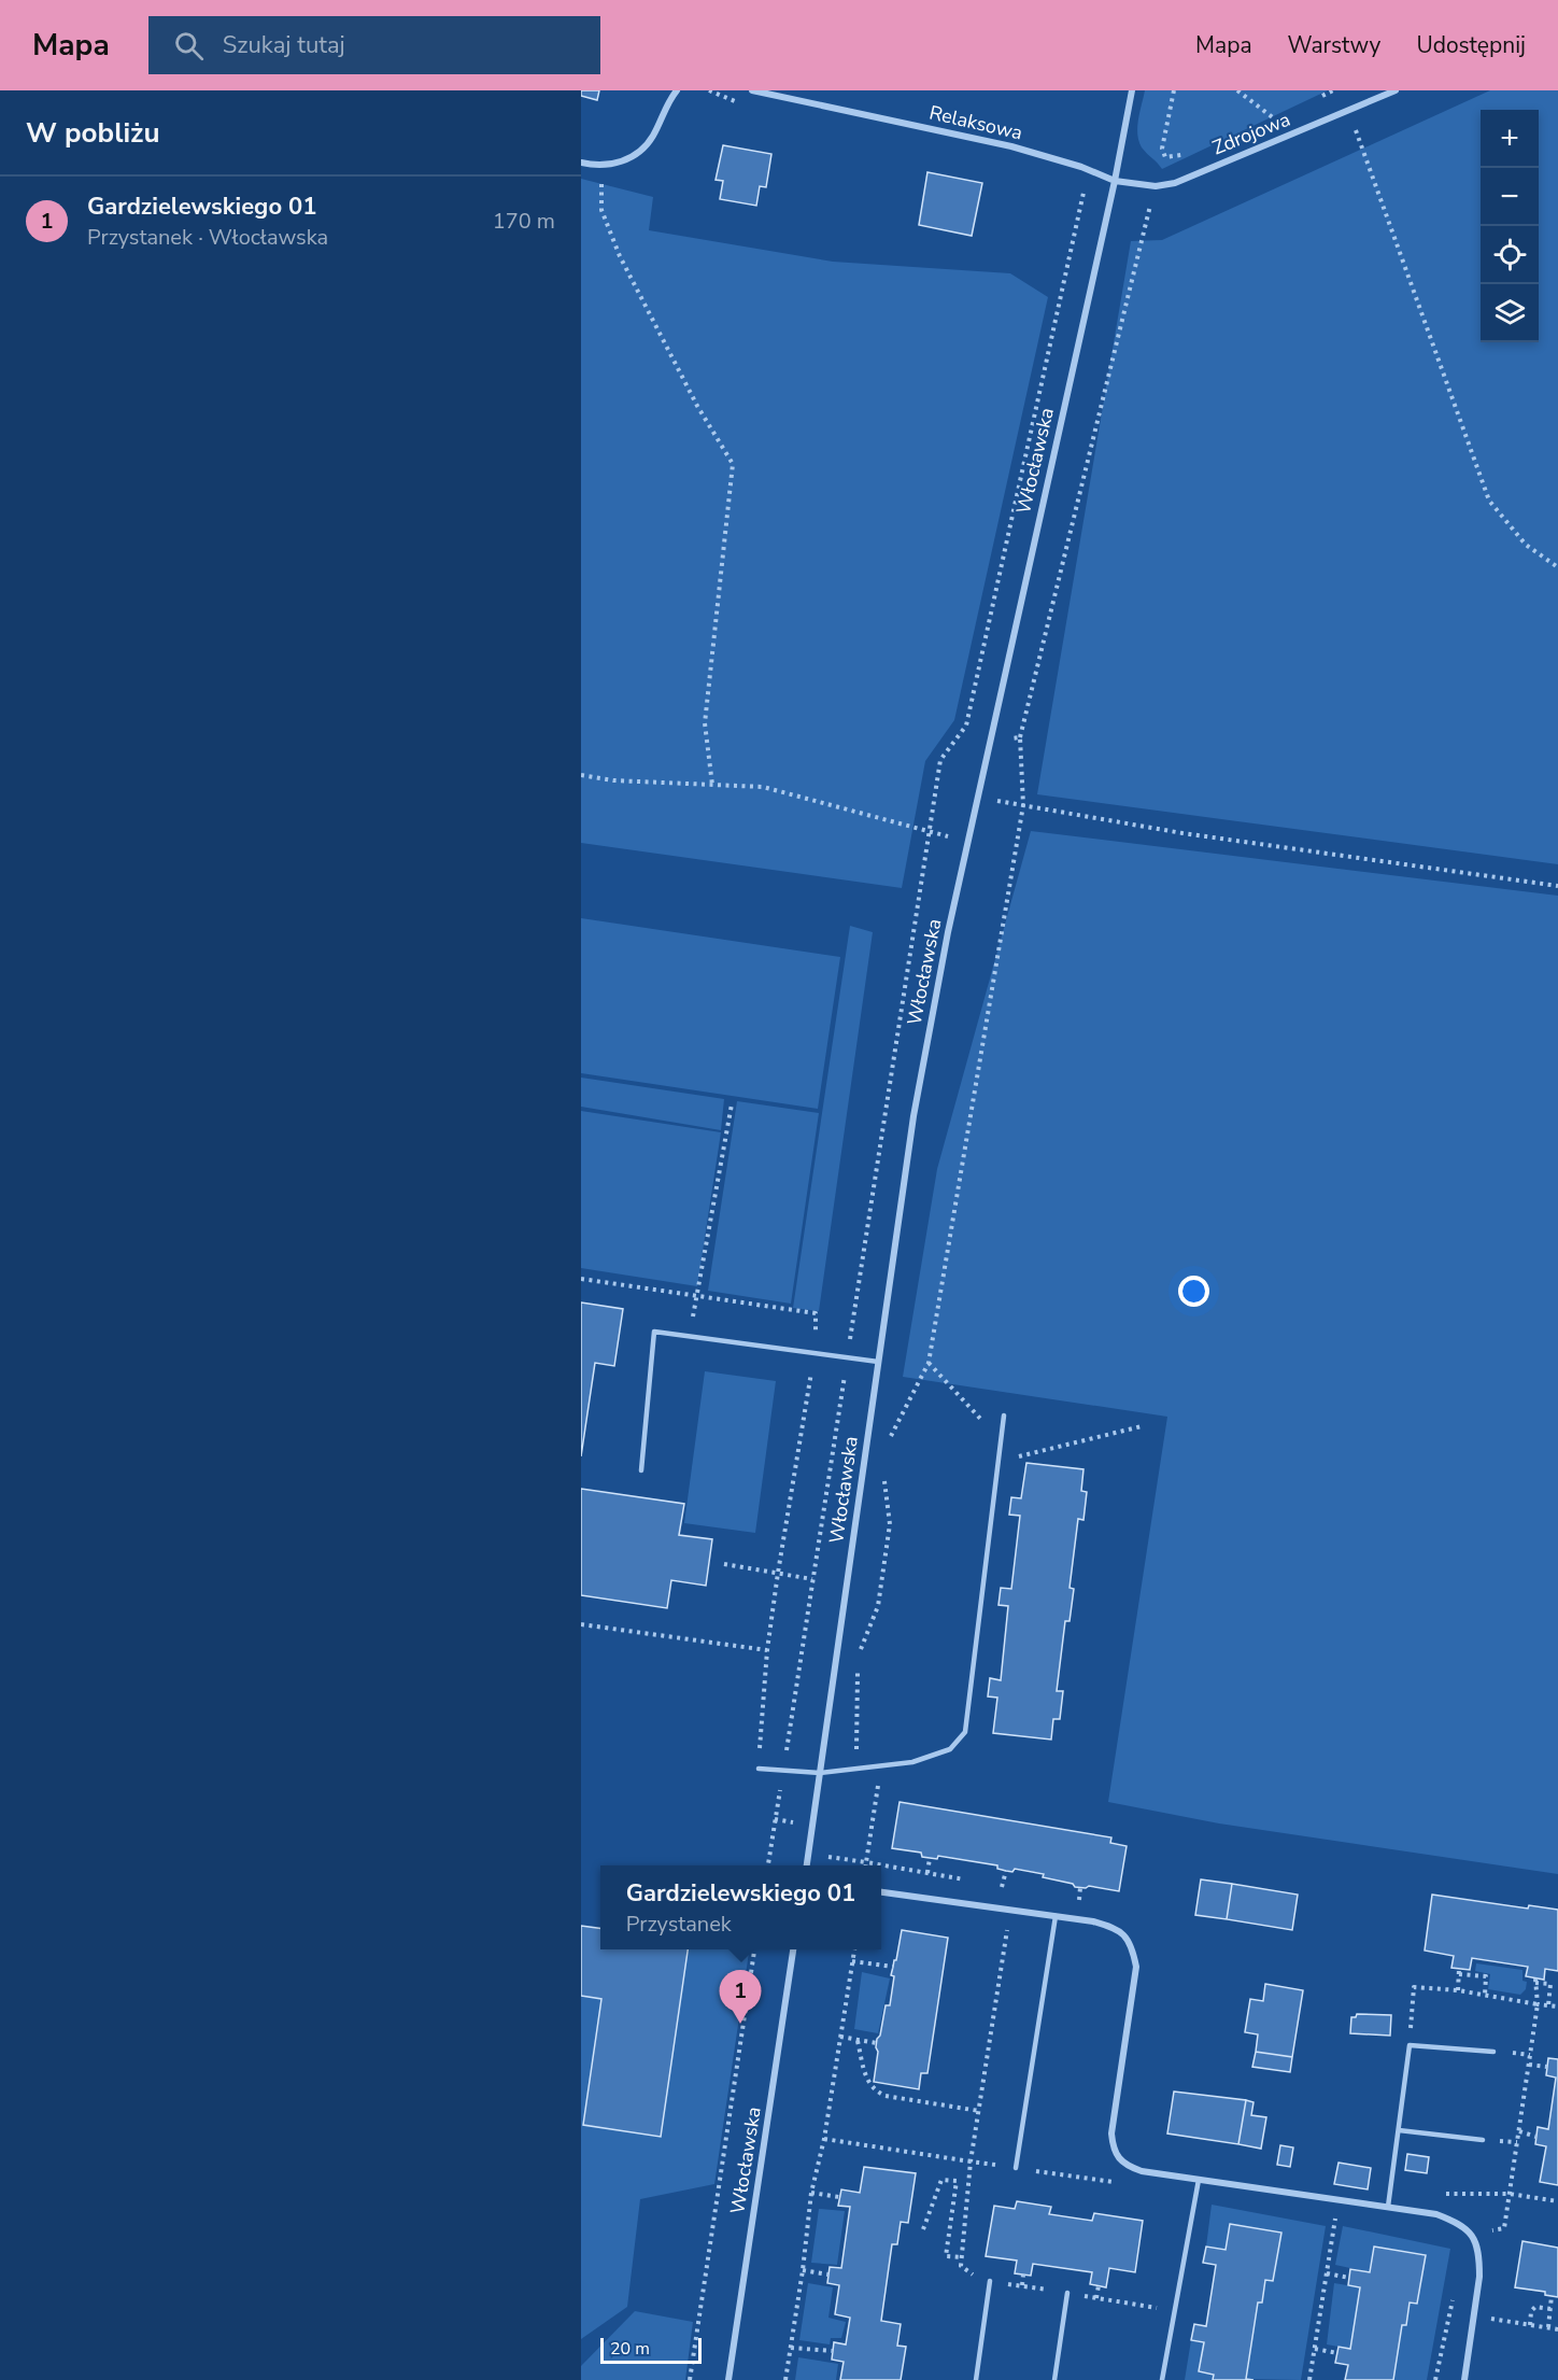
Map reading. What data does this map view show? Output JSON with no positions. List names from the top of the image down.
{
  "streets": {
    "street": ["Relaksowa", "Zdrojowa", "Włocławska"]
  },
  "crossings": [
    ["Relaksowa", "Zdrojowa"],
    ["Relaksowa", "Włocławska"],
    ["Zdrojowa", "Włocławska"]
  ],
  "scale_bar": "20 m",
  "page": {
    "header": "Mapa",
    "search": "Szukaj tutaj",
    "nav": ["Mapa", "Warstwy", "Udostępnij"],
    "heading": "W pobliżu",
    "map_buttons": ["+", "−"],
    "list": [
      {
        "mark": "1",
        "name": "Gardzielewskiego 01",
        "note": "Przystanek · Włocławska",
        "value": "170 m"
      }
    ],
    "popup": ["Gardzielewskiego 01", "Przystanek"],
    "pins": "1",
    "scale": "20 m"
  }
}
